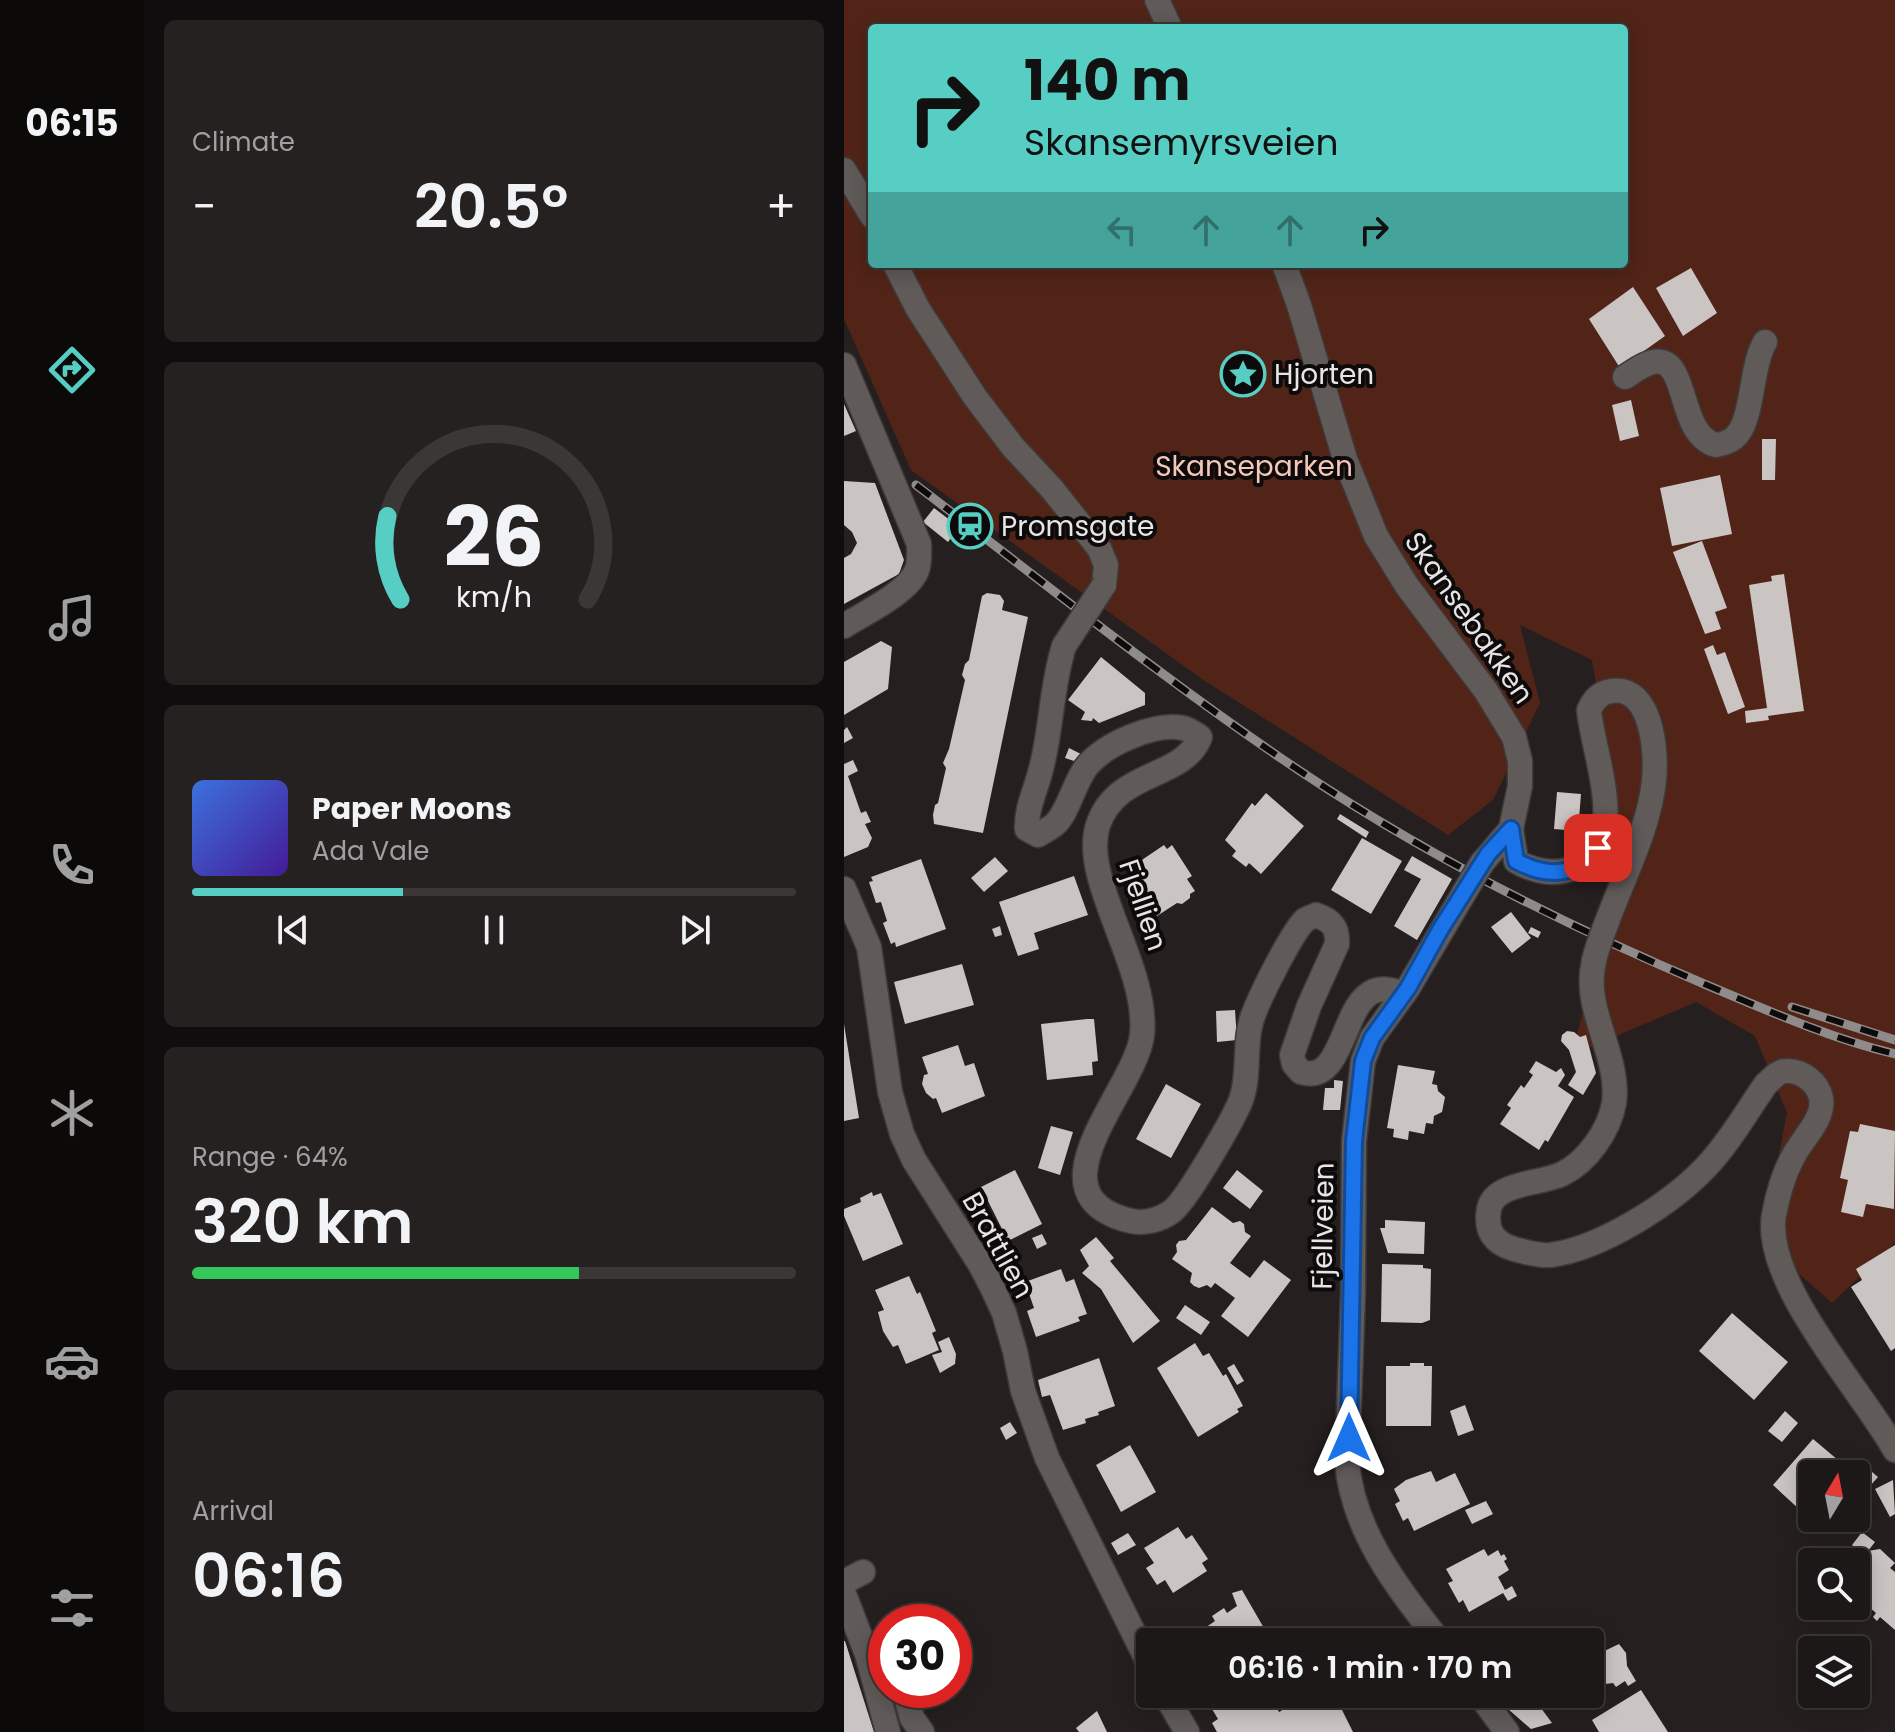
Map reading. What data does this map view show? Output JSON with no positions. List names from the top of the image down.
{
  "streets": {
    "street": [
      "Skansebakken",
      "Fjellien",
      "Fjellveien",
      "Brattlien"
    ]
  },
  "crossings": [
    ["Skansebakken", "Fjellveien"],
    ["Fjellien", "Fjellveien"]
  ],
  "parks": ["Skanseparken"],
  "places": {
    "place": ["Hjorten"],
    "station": ["Promsgate"]
  },
  "north": "top",
  "page": {
    "tabs": "06:15",
    "tile": [
      "Climate",
      ["Range · 64%", "320 km"],
      ["Arrival", "06:16"]
    ],
    "turn": ["140 m", "Skansemyrsveien"],
    "heat": ["−", "20.5°", "+"],
    "song": ["Paper Moons", "Ada Vale"],
    "limit": "30",
    "trip": "06:16 · 1 min · 170 m",
    "gauge": ["26", "km/h"]
  }
}
